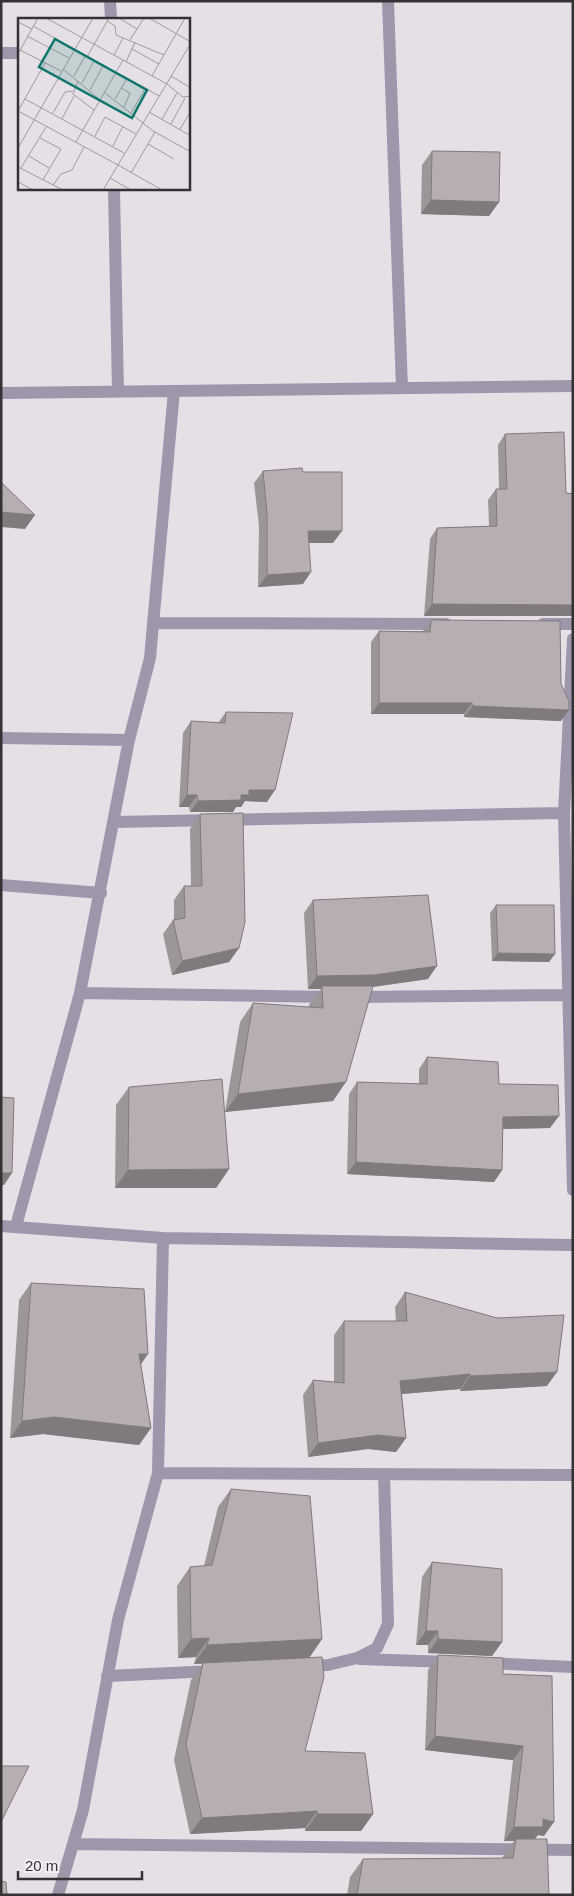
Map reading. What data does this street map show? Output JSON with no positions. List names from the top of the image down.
{
  "scale_bar": "20 m"
}
